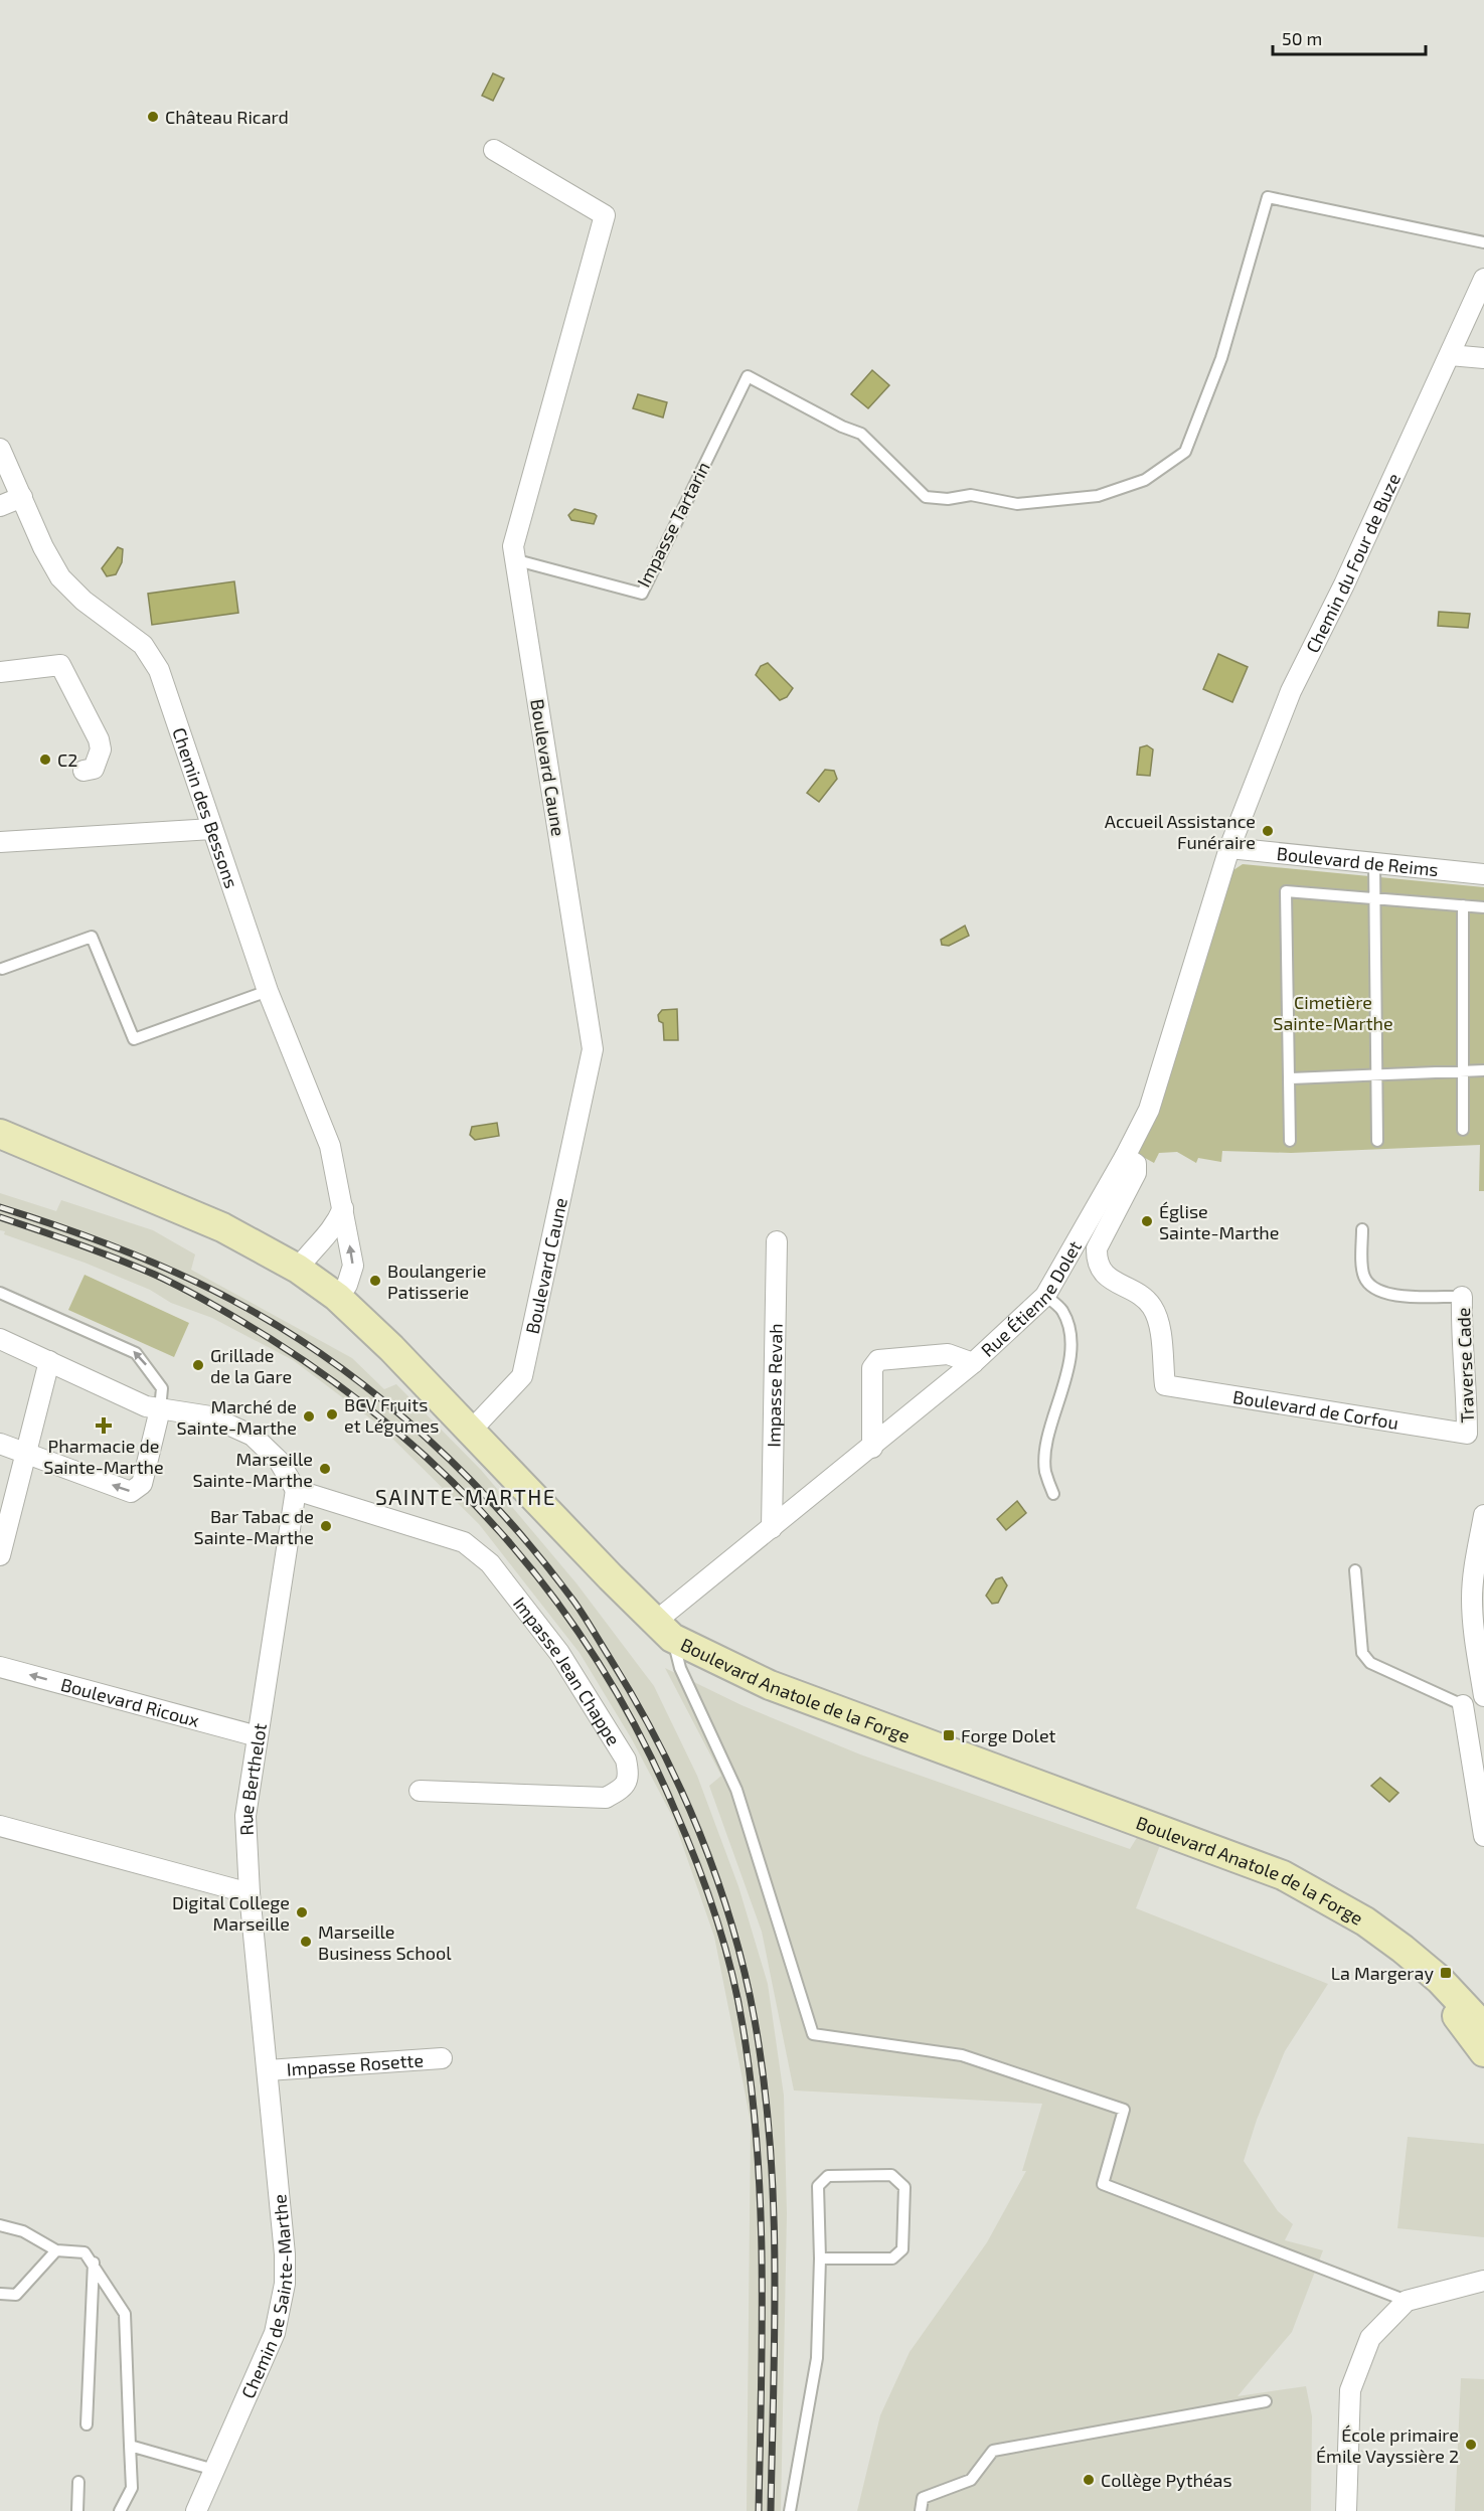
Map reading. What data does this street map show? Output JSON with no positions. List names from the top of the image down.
{
  "streets": {
    "main road": ["Boulevard Anatole de la Forge"],
    "street": [
      "Chemin du Four de Buze",
      "Boulevard Caune",
      "Chemin des Bessons",
      "Boulevard de Reims",
      "Rue Étienne Dolet",
      "Traverse Cade",
      "Impasse Revah",
      "Boulevard de Corfou",
      "Impasse Jean Chappe",
      "Boulevard Ricoux",
      "Rue Berthelot",
      "Impasse Rosette",
      "Chemin de Sainte-Marthe"
    ],
    "lane": ["Impasse Tartarin"]
  },
  "crossings": [
    ["Impasse Tartarin", "Boulevard Caune"],
    ["Chemin du Four de Buze", "Boulevard de Reims"],
    ["Chemin du Four de Buze", "Rue Étienne Dolet"],
    ["Boulevard Caune", "Boulevard Anatole de la Forge"],
    ["Chemin des Bessons", "Boulevard Anatole de la Forge"],
    ["Boulevard de Reims", "Rue Étienne Dolet"],
    ["Rue Étienne Dolet", "Impasse Revah"],
    ["Rue Étienne Dolet", "Boulevard de Corfou"],
    ["Rue Étienne Dolet", "Boulevard Anatole de la Forge"],
    ["Traverse Cade", "Boulevard de Corfou"],
    ["Impasse Jean Chappe", "Rue Berthelot"],
    ["Boulevard Ricoux", "Rue Berthelot"],
    ["Rue Berthelot", "Impasse Rosette"],
    ["Rue Berthelot", "Chemin de Sainte-Marthe"],
    ["Impasse Rosette", "Chemin de Sainte-Marthe"]
  ],
  "districts": ["SAINTE-MARTHE"],
  "parks": ["Cimetière Sainte-Marthe"],
  "places": {
    "other": [
      "Château Ricard",
      "C2",
      "Accueil Assistance Funéraire",
      "Église Sainte-Marthe",
      "Boulangerie Patisserie",
      "Grillade de la Gare",
      "BCV Fruits et Légumes",
      "Marché de Sainte-Marthe",
      "Marseille Sainte-Marthe",
      "Bar Tabac de Sainte-Marthe",
      "Digital College Marseille",
      "Marseille Business School",
      "École primaire Émile Vayssière 2",
      "Collège Pythéas"
    ],
    "health": ["Pharmacie de Sainte-Marthe"],
    "transit": ["Forge Dolet", "La Margeray"]
  },
  "scale_bar": "50 m"
}
